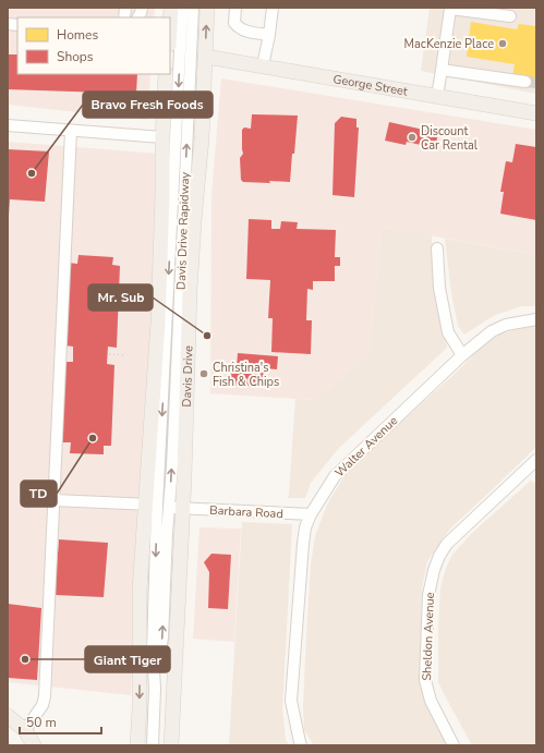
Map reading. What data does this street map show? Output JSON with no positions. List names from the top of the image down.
{
  "streets": {
    "main road": ["George Street", "Davis Drive"],
    "street": [
      "Davis Drive Rapidway",
      "Walter Avenue",
      "Barbara Road",
      "Sheldon Avenue"
    ]
  },
  "crossings": [
    ["George Street", "Davis Drive"],
    ["Davis Drive Rapidway", "Davis Drive"],
    ["Davis Drive Rapidway", "Barbara Road"],
    ["Davis Drive", "Barbara Road"],
    ["Walter Avenue", "Barbara Road"]
  ],
  "places": [
    "MacKenzie Place",
    "Discount Car Rental",
    "Bravo Fresh Foods",
    "Mr. Sub",
    "Christina's Fish & Chips",
    "TD",
    "Giant Tiger"
  ],
  "legend": ["Homes", "Shops"],
  "scale_bar": "50 m"
}
